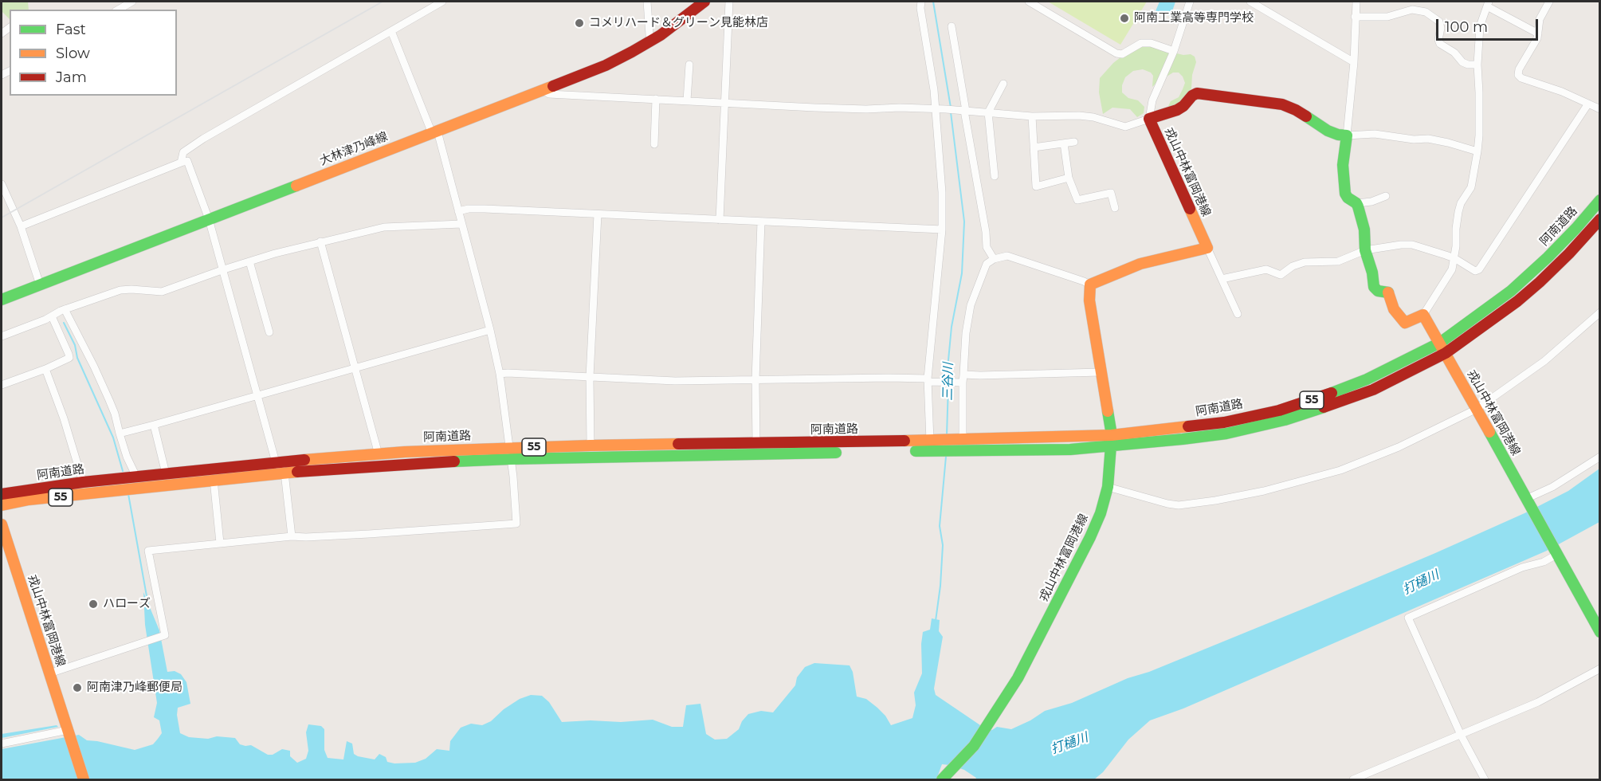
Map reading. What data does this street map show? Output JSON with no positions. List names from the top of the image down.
{
  "streets": {
    "main road": [
      "大林津乃峰線",
      "戎山中林富岡港線",
      "阿南道路",
      "55"
    ]
  },
  "crossings": [
    ["戎山中林富岡港線", "阿南道路"]
  ],
  "water": ["三谷川", "打樋川"],
  "places": [
    "阿南工業高等専門学校",
    "コメリハード＆グリーン見能林店",
    "ハローズ",
    "阿南津乃峰郵便局"
  ],
  "legend": ["Fast", "Slow", "Jam"],
  "scale_bar": "100 m"
}
